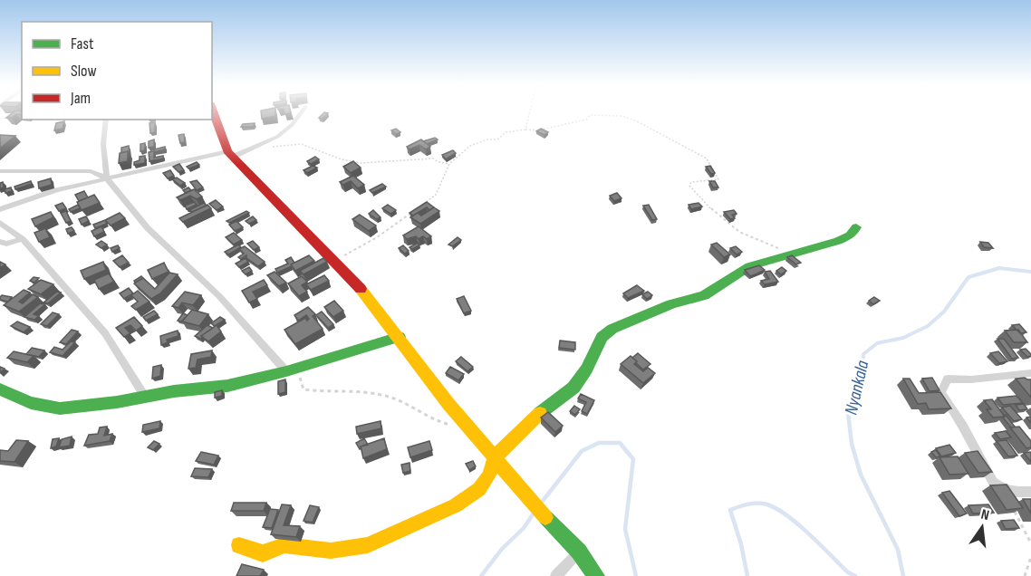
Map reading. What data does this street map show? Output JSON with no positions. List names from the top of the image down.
{
  "water": ["Nyankala"],
  "legend": ["Fast", "Slow", "Jam"],
  "north": "top"
}
